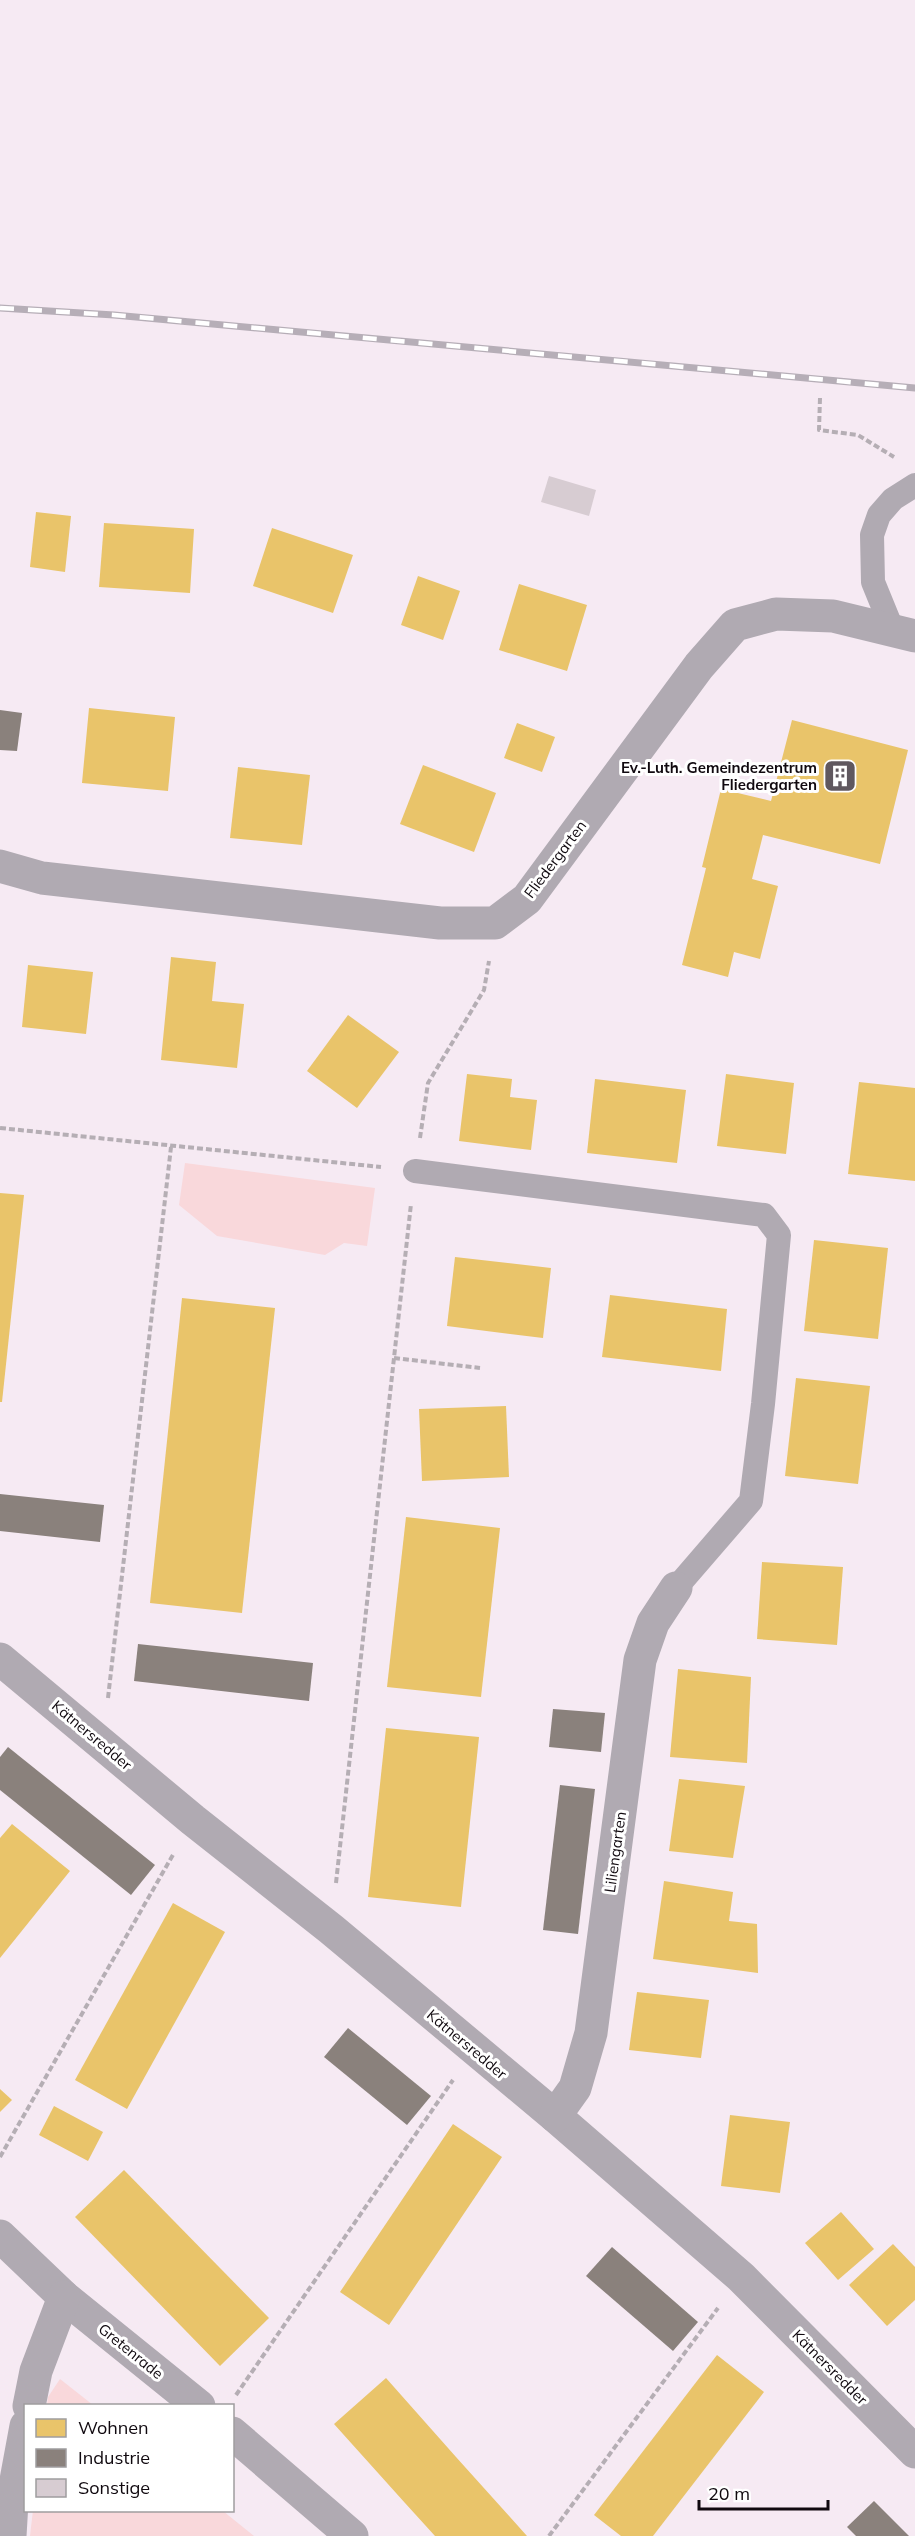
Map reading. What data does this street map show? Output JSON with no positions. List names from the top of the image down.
{
  "streets": {
    "street": [
      "Fliedergarten",
      "Kätnersredder",
      "Liliengarten",
      "Gretenrade"
    ]
  },
  "crossings": [
    ["Kätnersredder", "Liliengarten"]
  ],
  "places": {
    "building": ["Ev.-Luth. Gemeindezentrum Fliedergarten"]
  },
  "legend": ["Wohnen", "Industrie", "Sonstige"],
  "scale_bar": "20 m"
}
